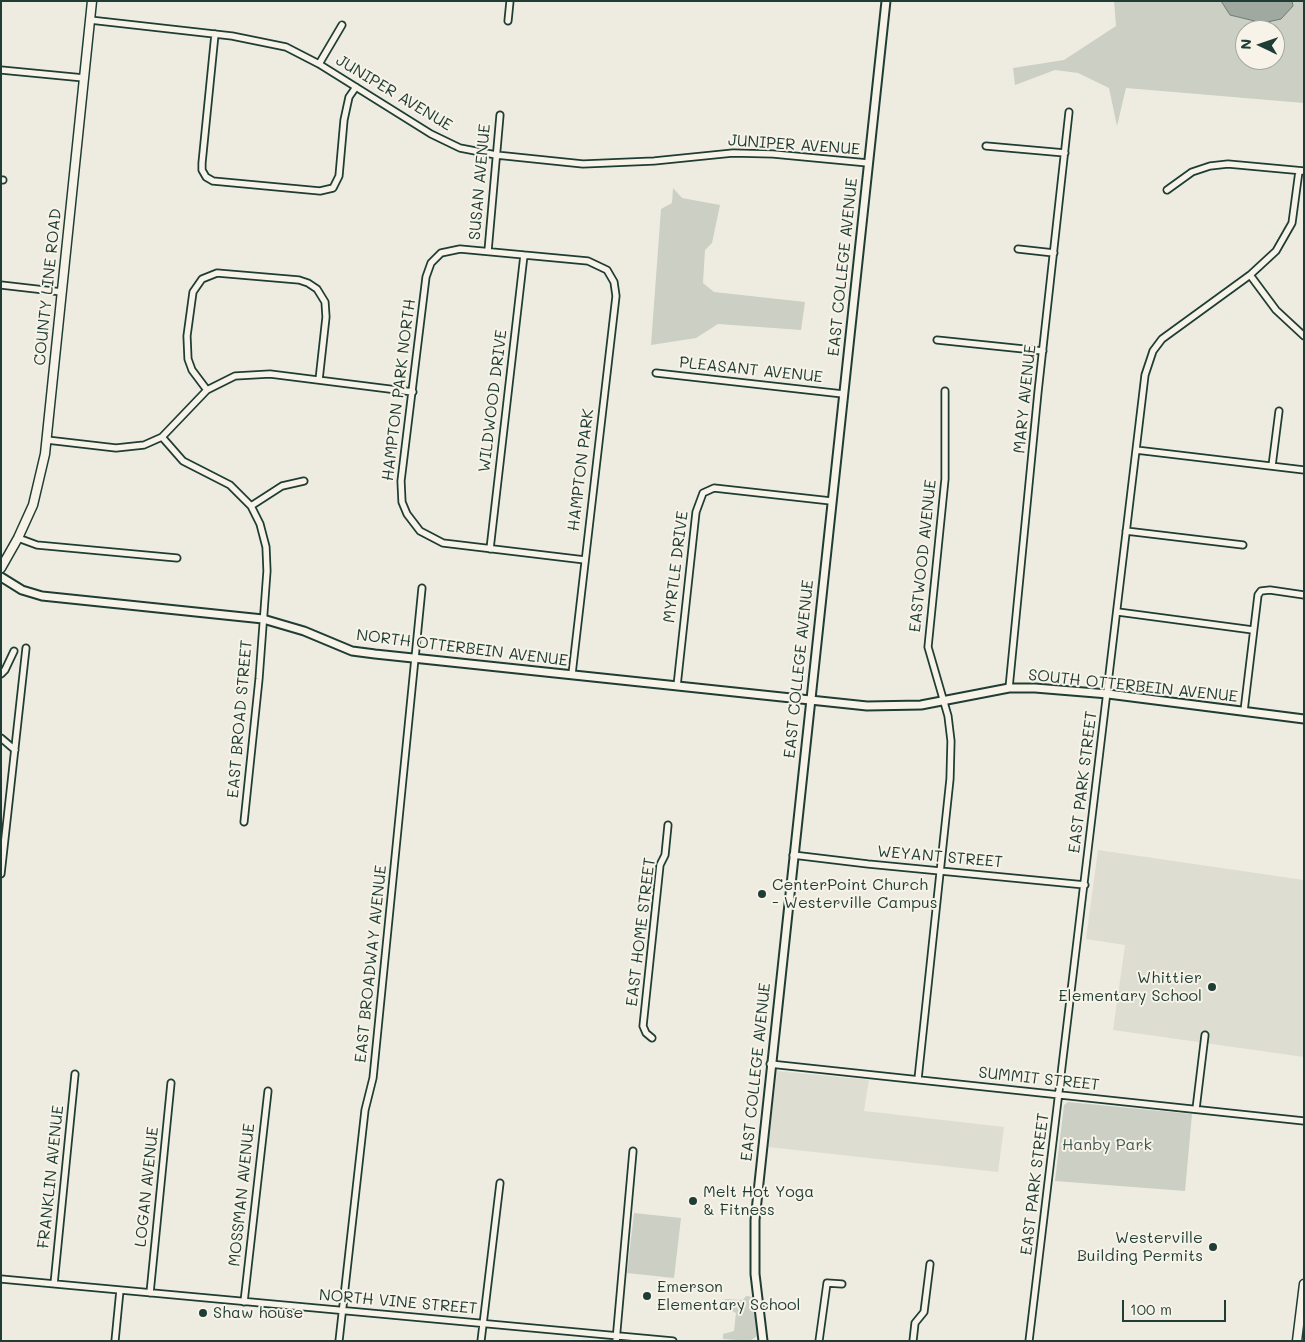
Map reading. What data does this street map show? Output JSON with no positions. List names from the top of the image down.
{
  "streets": {
    "main road": ["COUNTY LINE ROAD"],
    "street": [
      "JUNIPER AVENUE",
      "SUSAN AVENUE",
      "EAST COLLEGE AVENUE",
      "PLEASANT AVENUE",
      "HAMPTON PARK NORTH",
      "MARY AVENUE",
      "WILDWOOD DRIVE",
      "HAMPTON PARK",
      "EASTWOOD AVENUE",
      "MYRTLE DRIVE",
      "NORTH OTTERBEIN AVENUE",
      "SOUTH OTTERBEIN AVENUE",
      "EAST BROAD STREET",
      "EAST PARK STREET",
      "WEYANT STREET",
      "EAST HOME STREET",
      "EAST BROADWAY AVENUE",
      "SUMMIT STREET",
      "FRANKLIN AVENUE",
      "LOGAN AVENUE",
      "MOSSMAN AVENUE",
      "NORTH VINE STREET"
    ]
  },
  "crossings": [
    ["JUNIPER AVENUE", "SUSAN AVENUE"],
    ["JUNIPER AVENUE", "EAST COLLEGE AVENUE"],
    ["JUNIPER AVENUE", "COUNTY LINE ROAD"],
    ["SUSAN AVENUE", "HAMPTON PARK NORTH"],
    ["EAST COLLEGE AVENUE", "PLEASANT AVENUE"],
    ["EAST COLLEGE AVENUE", "MYRTLE DRIVE"],
    ["EAST COLLEGE AVENUE", "NORTH OTTERBEIN AVENUE"],
    ["EAST COLLEGE AVENUE", "SOUTH OTTERBEIN AVENUE"],
    ["EAST COLLEGE AVENUE", "WEYANT STREET"],
    ["EAST COLLEGE AVENUE", "SUMMIT STREET"],
    ["HAMPTON PARK NORTH", "WILDWOOD DRIVE"],
    ["MARY AVENUE", "SOUTH OTTERBEIN AVENUE"],
    ["WILDWOOD DRIVE", "HAMPTON PARK"],
    ["HAMPTON PARK", "NORTH OTTERBEIN AVENUE"],
    ["EASTWOOD AVENUE", "SOUTH OTTERBEIN AVENUE"],
    ["EASTWOOD AVENUE", "WEYANT STREET"],
    ["EASTWOOD AVENUE", "SUMMIT STREET"],
    ["MYRTLE DRIVE", "NORTH OTTERBEIN AVENUE"],
    ["NORTH OTTERBEIN AVENUE", "SOUTH OTTERBEIN AVENUE"],
    ["NORTH OTTERBEIN AVENUE", "EAST BROAD STREET"],
    ["NORTH OTTERBEIN AVENUE", "EAST BROADWAY AVENUE"],
    ["SOUTH OTTERBEIN AVENUE", "EAST PARK STREET"],
    ["EAST PARK STREET", "WEYANT STREET"],
    ["EAST PARK STREET", "SUMMIT STREET"],
    ["EAST BROADWAY AVENUE", "NORTH VINE STREET"],
    ["FRANKLIN AVENUE", "NORTH VINE STREET"],
    ["LOGAN AVENUE", "NORTH VINE STREET"],
    ["MOSSMAN AVENUE", "NORTH VINE STREET"]
  ],
  "parks": ["Hanby Park"],
  "places": [
    "CenterPoint Church - Westerville Campus",
    "Whittier Elementary School",
    "Melt Hot Yoga & Fitness",
    "Westerville Building Permits",
    "Emerson Elementary School",
    "Shaw house"
  ],
  "scale_bar": "100 m",
  "north": "left"
}
